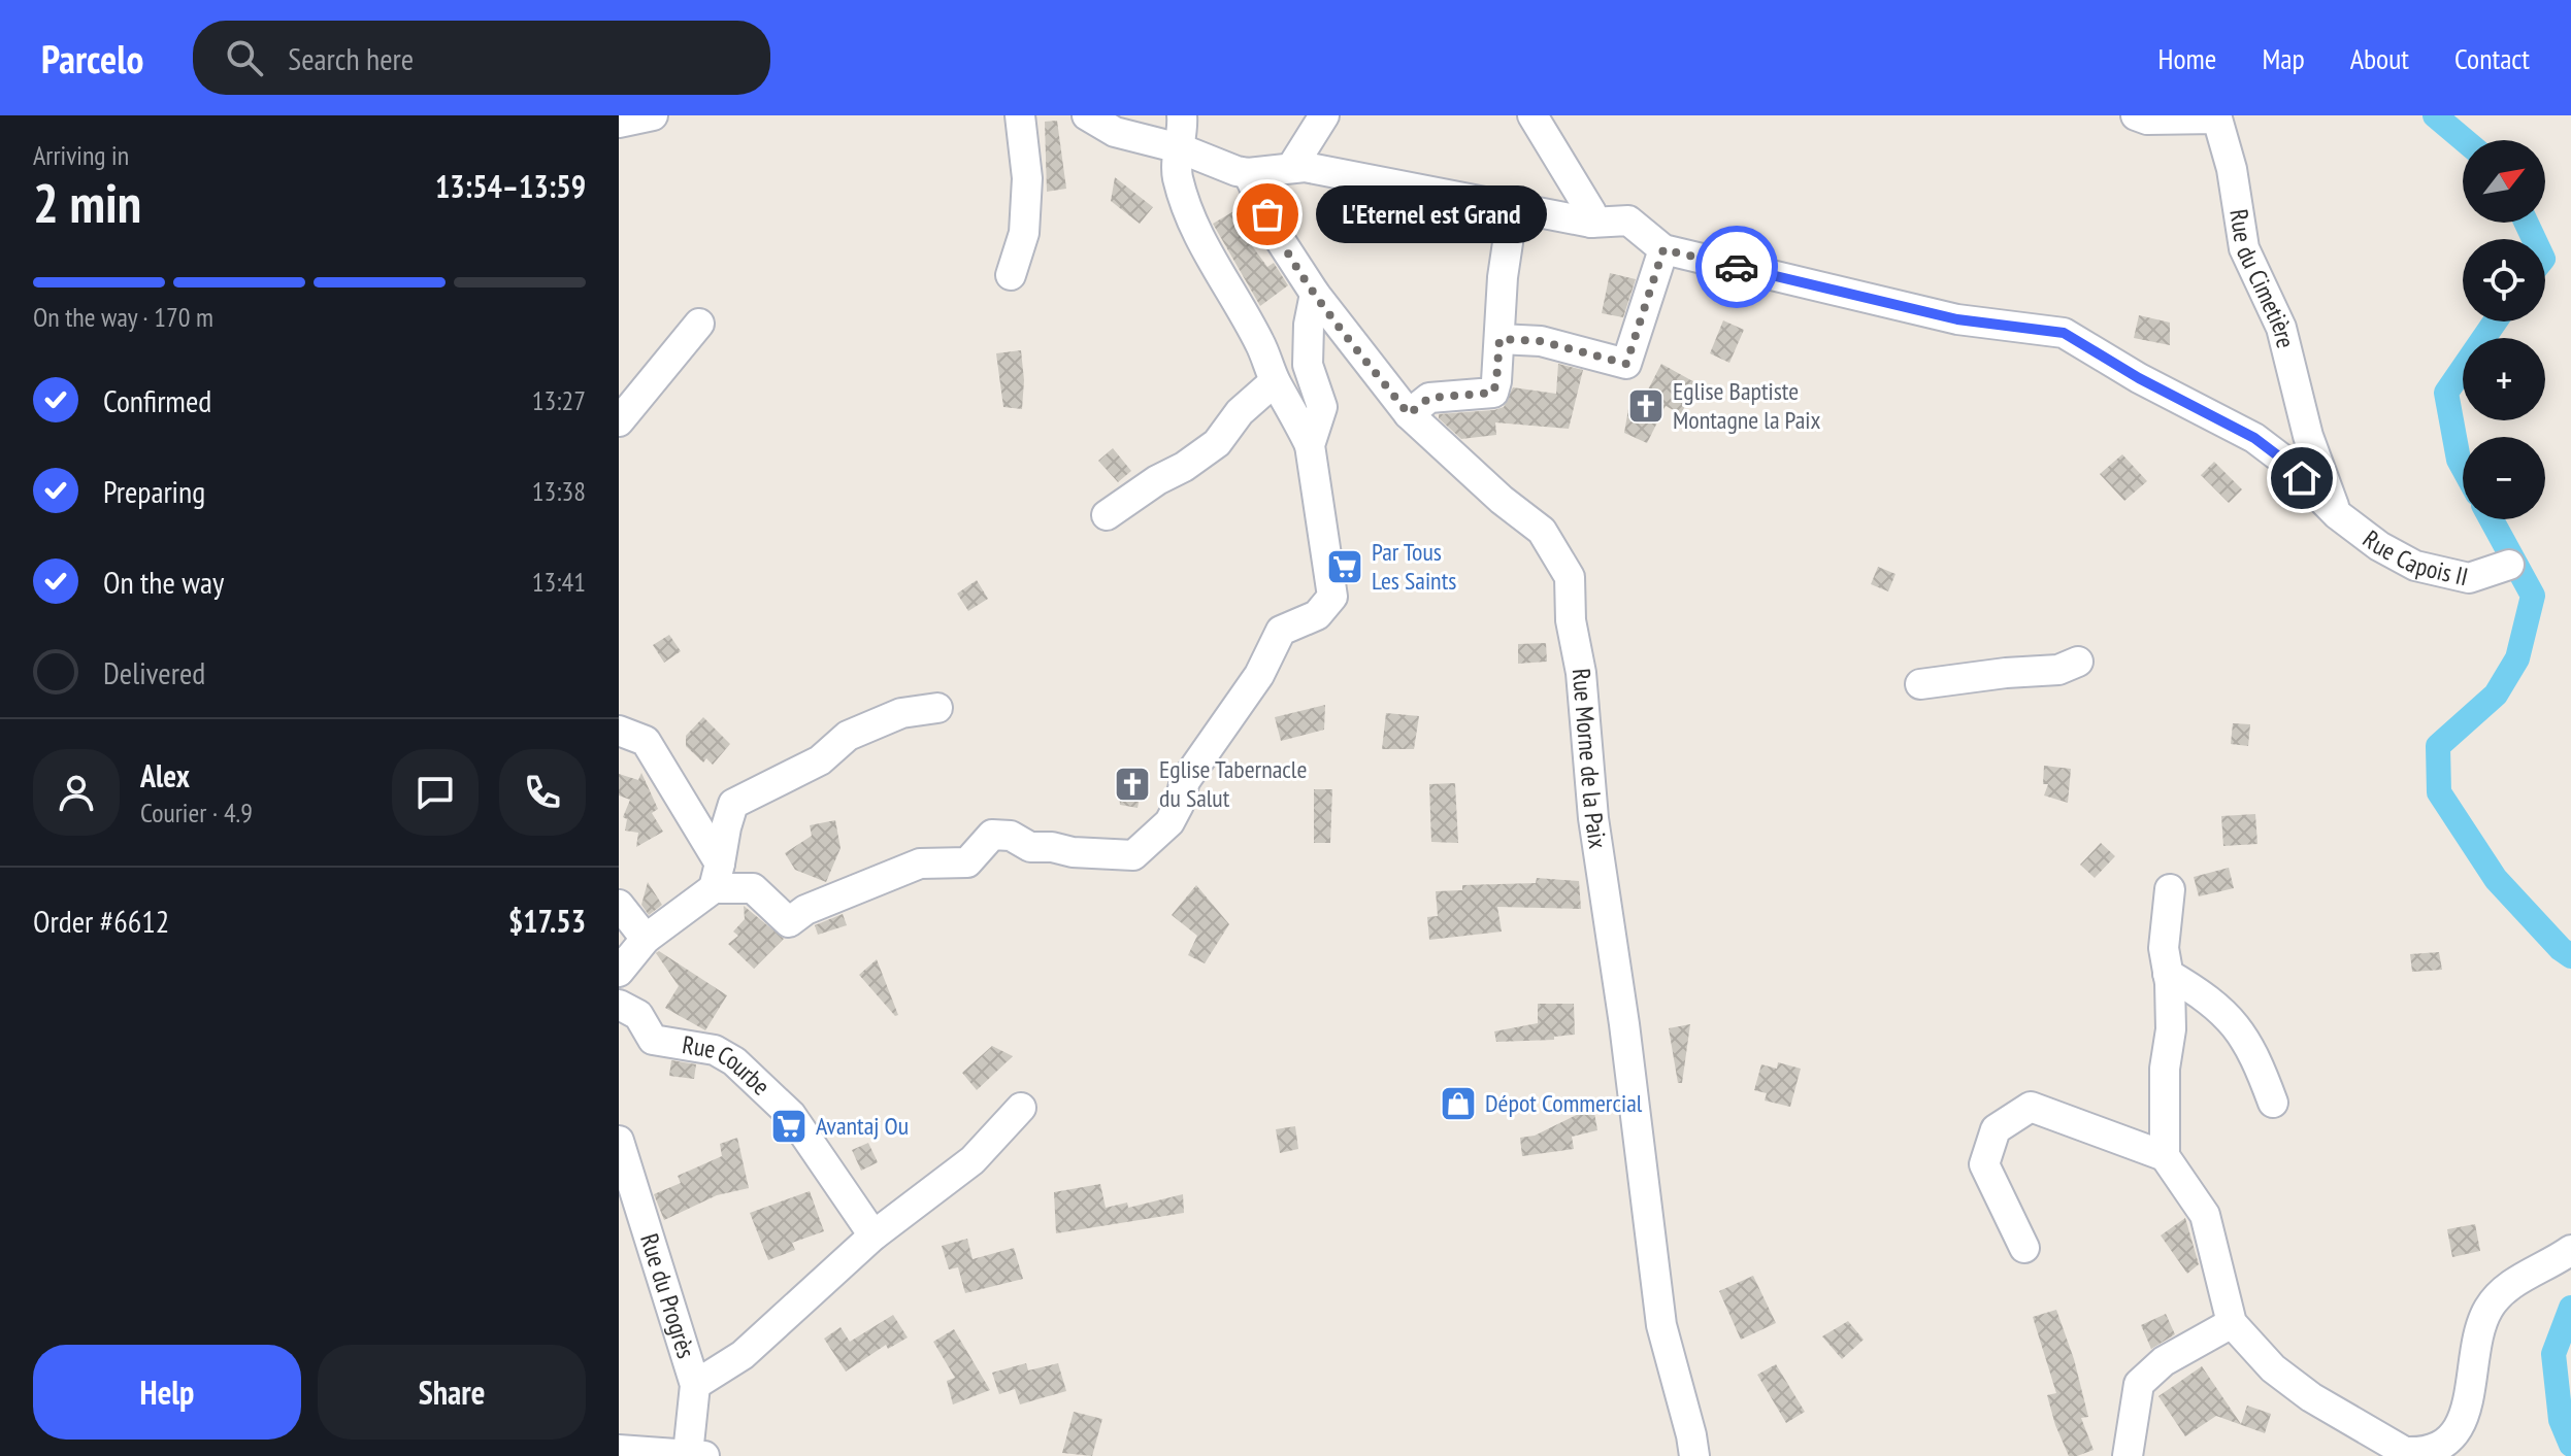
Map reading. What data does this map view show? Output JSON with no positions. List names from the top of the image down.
{
  "streets": {
    "street": [
      "Rue du Cimetière",
      "Rue Capois II",
      "Rue Morne de la Paix",
      "Rue Courbe",
      "Rue du Progrès"
    ]
  },
  "crossings": [
    ["Rue du Cimetière", "Rue Capois II"],
    ["Rue Capois II", "Rue Morne de la Paix"]
  ],
  "places": {
    "other": ["L'Eternel est Grand"],
    "church": ["Eglise Baptiste Montagne la Paix", "Eglise Tabernacle du Salut"],
    "supermarket": ["Par Tous Les Saints", "Avantaj Ou"],
    "shop": ["Dépot Commercial"]
  },
  "north": "top right",
  "page": {
    "header": "Parcelo",
    "search": "Search here",
    "nav": [
      "Home",
      "Map",
      "About",
      "Contact"
    ],
    "heading": ["2 min", "Arriving in", "13:54–13:59"],
    "panel": [
      "Alex",
      "Courier · 4.9",
      "Order #6612",
      "$17.53"
    ],
    "map_buttons": ["+", "−"],
    "bubble": "L'Eternel est Grand",
    "bar": "On the way · 170 m",
    "list": [
      ["Confirmed", "13:27"],
      ["Preparing", "13:38"],
      ["On the way", "13:41"],
      "Delivered"
    ],
    "buttons": ["Help", "Share"]
  }
}
